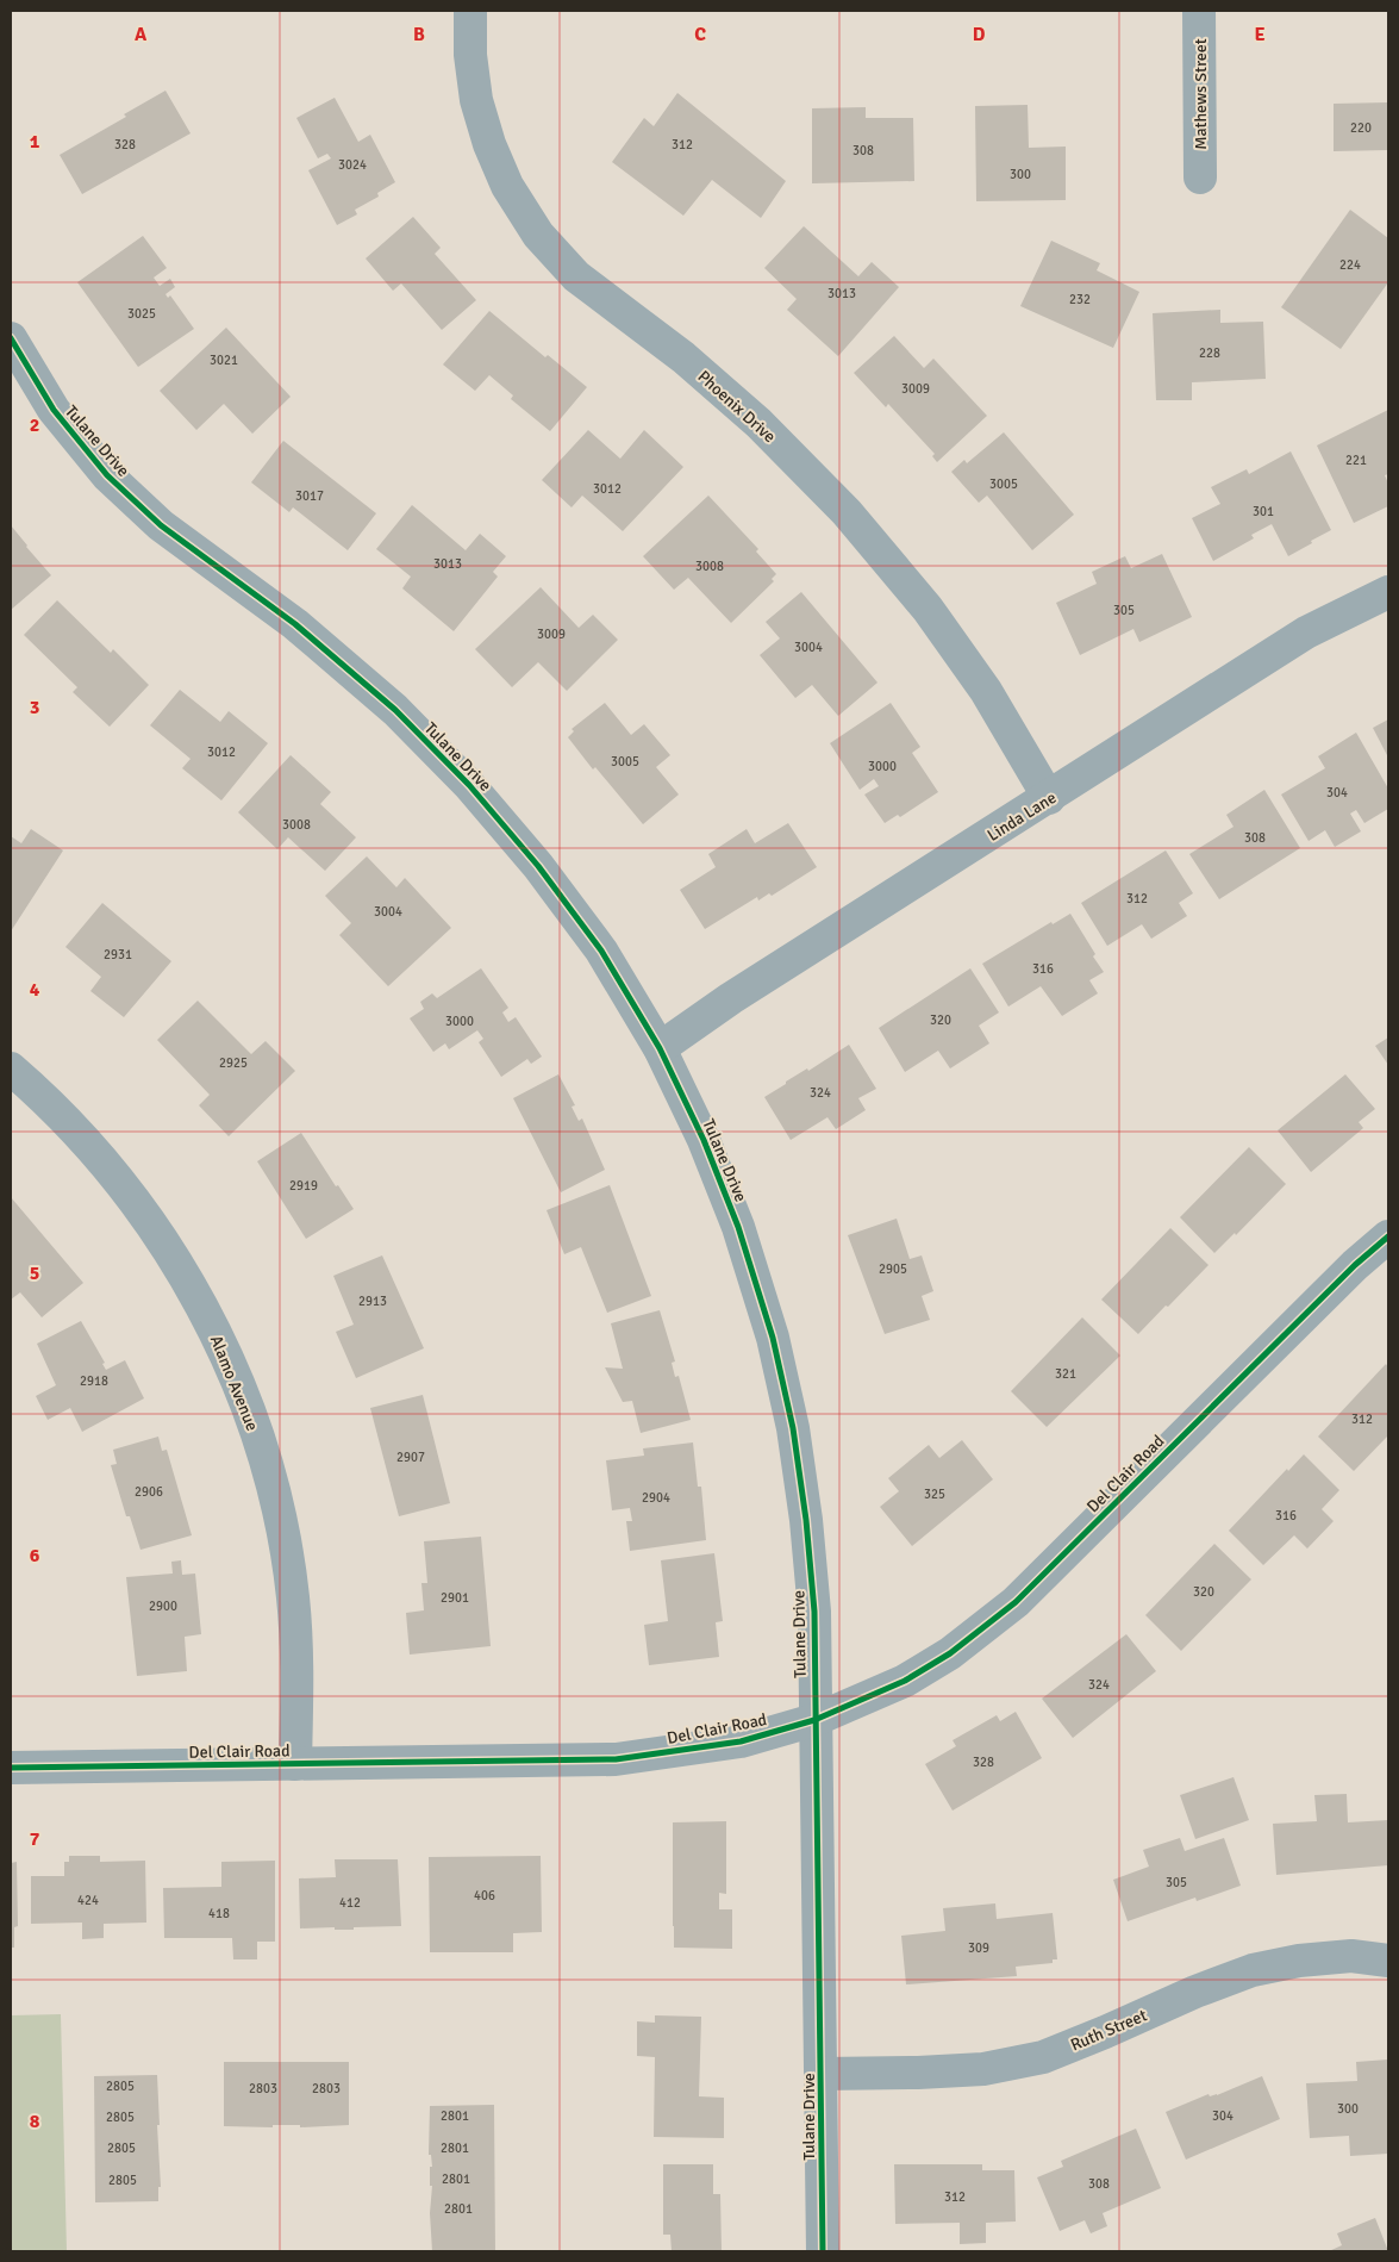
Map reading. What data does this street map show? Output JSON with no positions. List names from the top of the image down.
{
  "streets": {
    "street": [
      "Mathews Street",
      "Phoenix Drive",
      "Tulane Drive",
      "Linda Lane",
      "Alamo Avenue",
      "Del Clair Road",
      "Ruth Street"
    ]
  },
  "crossings": [
    ["Phoenix Drive", "Linda Lane"],
    ["Tulane Drive", "Linda Lane"],
    ["Tulane Drive", "Del Clair Road"],
    ["Tulane Drive", "Ruth Street"],
    ["Alamo Avenue", "Del Clair Road"]
  ],
  "house_numbers": [
    "220",
    "328",
    "312",
    "308",
    "3024",
    "300",
    "224",
    "3013",
    "232",
    "3025",
    "228",
    "3021",
    "3009",
    "221",
    "3005",
    "3012",
    "3017",
    "301",
    "3013",
    "3008",
    "305",
    "3009",
    "3004",
    "3012",
    "3005",
    "3000",
    "304",
    "3008",
    "308",
    "312",
    "3004",
    "2931",
    "316",
    "320",
    "3000",
    "2925",
    "324",
    "2919",
    "2905",
    "2913",
    "321",
    "2918",
    "312",
    "2907",
    "2906",
    "325",
    "2904",
    "316",
    "320",
    "2901",
    "2900",
    "324",
    "328",
    "305",
    "406",
    "424",
    "412",
    "418",
    "309",
    "2805",
    "2803",
    "2803",
    "300",
    "2801",
    "304",
    "2805",
    "2805",
    "2801",
    "2801",
    "2805",
    "308",
    "312",
    "2801"
  ],
  "grid": {
    "columns": [
      "A",
      "B",
      "C",
      "D",
      "E"
    ],
    "rows": [
      "1",
      "2",
      "3",
      "4",
      "5",
      "6",
      "7",
      "8"
    ]
  }
}
